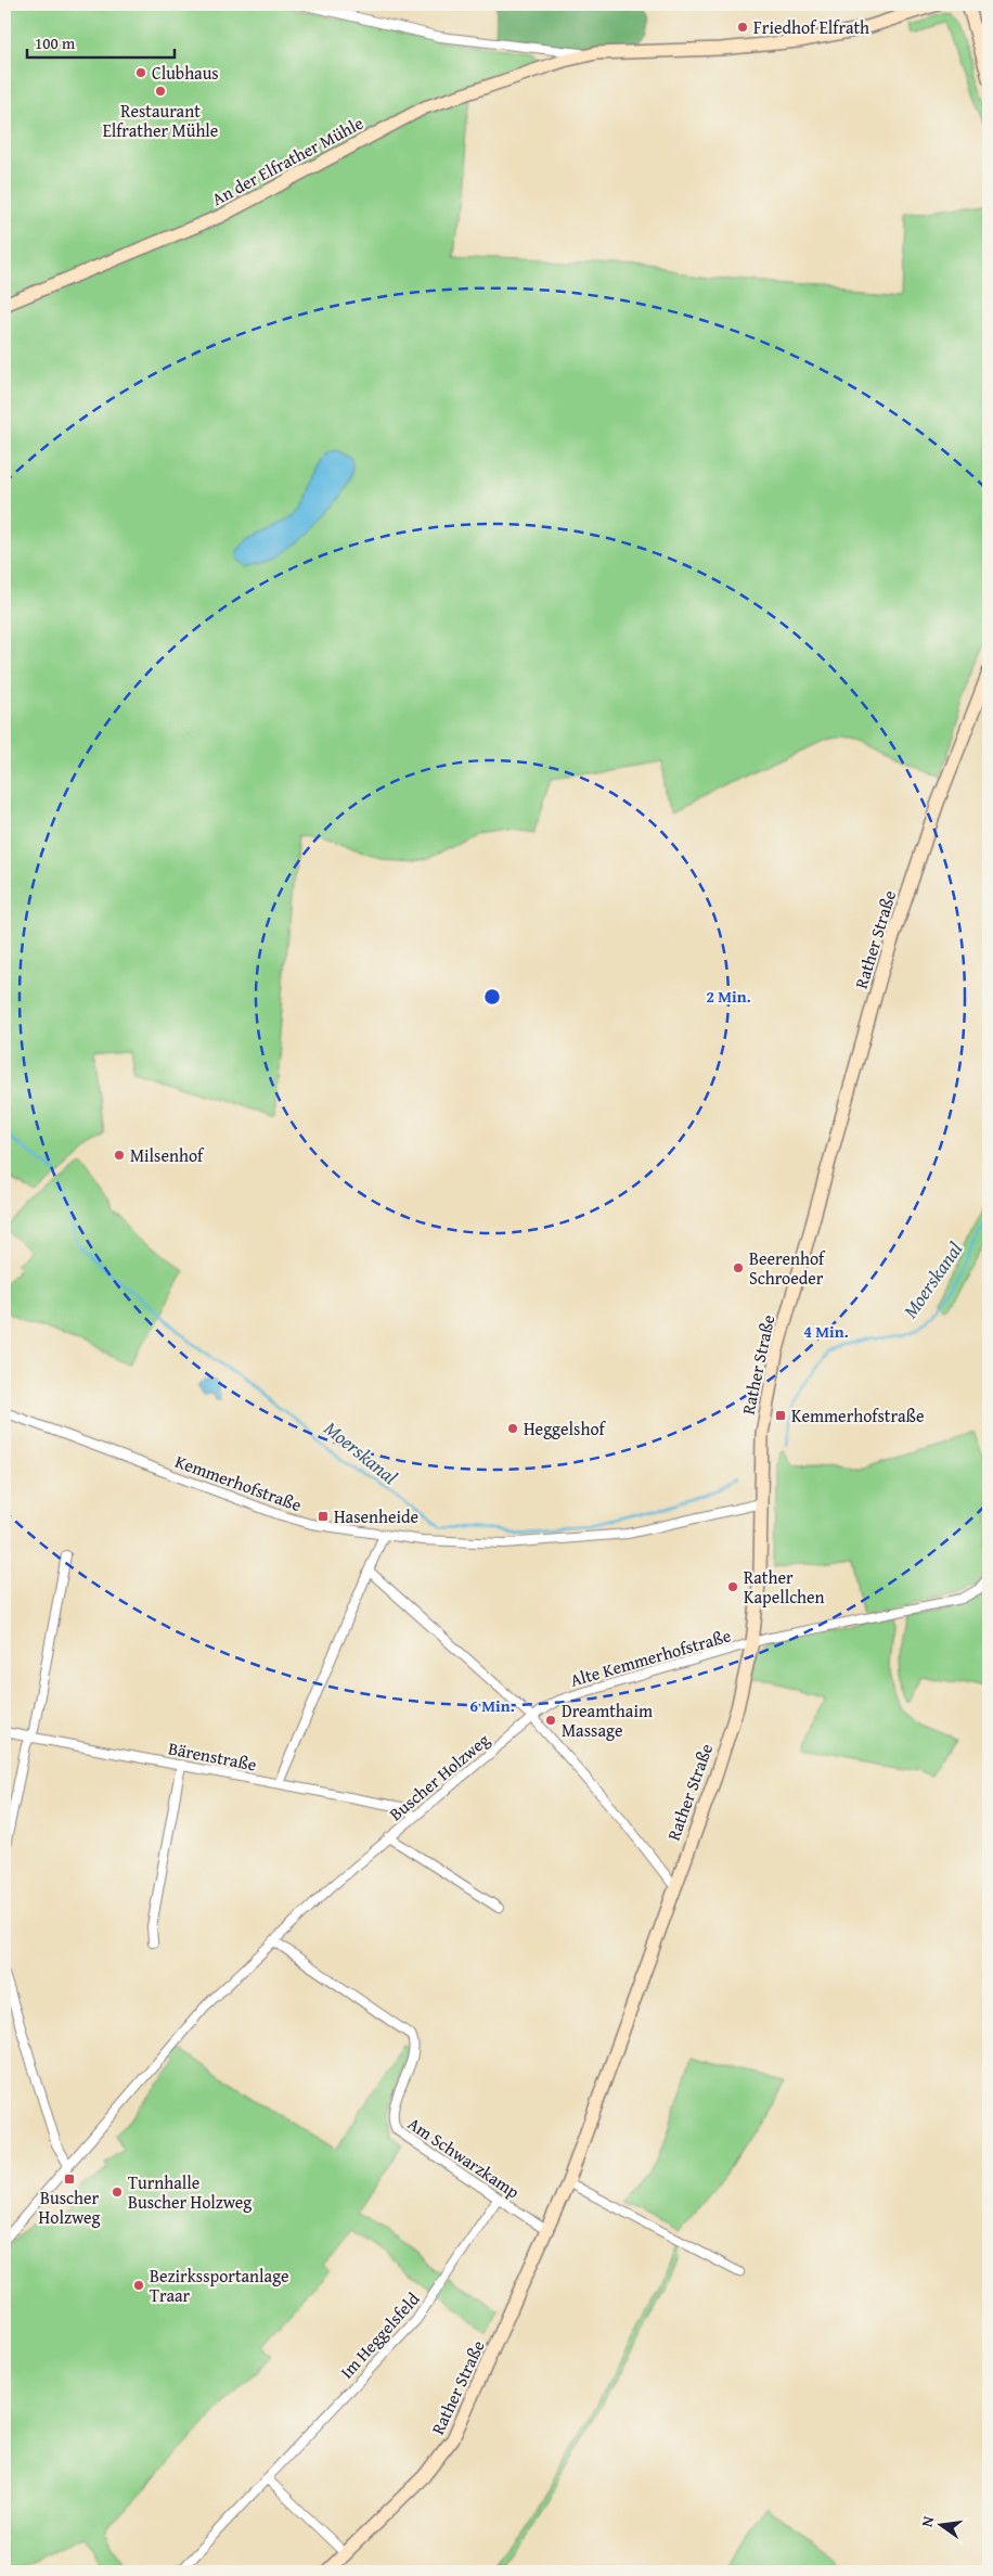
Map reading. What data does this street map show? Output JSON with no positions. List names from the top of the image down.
{
  "streets": {
    "street": [
      "An der Elfrather Mühle",
      "Rather Straße",
      "Kemmerhofstraße",
      "Alte Kemmerhofstraße",
      "Bärenstraße",
      "Buscher Holzweg",
      "Am Schwarzkamp",
      "Im Heggelsfeld"
    ]
  },
  "crossings": [
    ["Rather Straße", "Kemmerhofstraße"],
    ["Rather Straße", "Alte Kemmerhofstraße"],
    ["Rather Straße", "Buscher Holzweg"],
    ["Rather Straße", "Am Schwarzkamp"],
    ["Alte Kemmerhofstraße", "Buscher Holzweg"],
    ["Bärenstraße", "Buscher Holzweg"],
    ["Buscher Holzweg", "Am Schwarzkamp"],
    ["Am Schwarzkamp", "Im Heggelsfeld"]
  ],
  "water": ["Moerskanal"],
  "places": {
    "other": [
      "Friedhof Elfrath",
      "Clubhaus",
      "Restaurant Elfrather Mühle",
      "Milsenhof",
      "Beerenhof Schroeder",
      "Heggelshof",
      "Rather Kapellchen",
      "Dreamthaim Massage",
      "Turnhalle Buscher Holzweg",
      "Bezirkssportanlage Traar"
    ],
    "transit": ["Kemmerhofstraße", "Hasenheide", "Buscher Holzweg"]
  },
  "scale_bar": "100 m",
  "north": "left",
  "rings": ["2 Min.", "4 Min.", "6 Min."]
}
